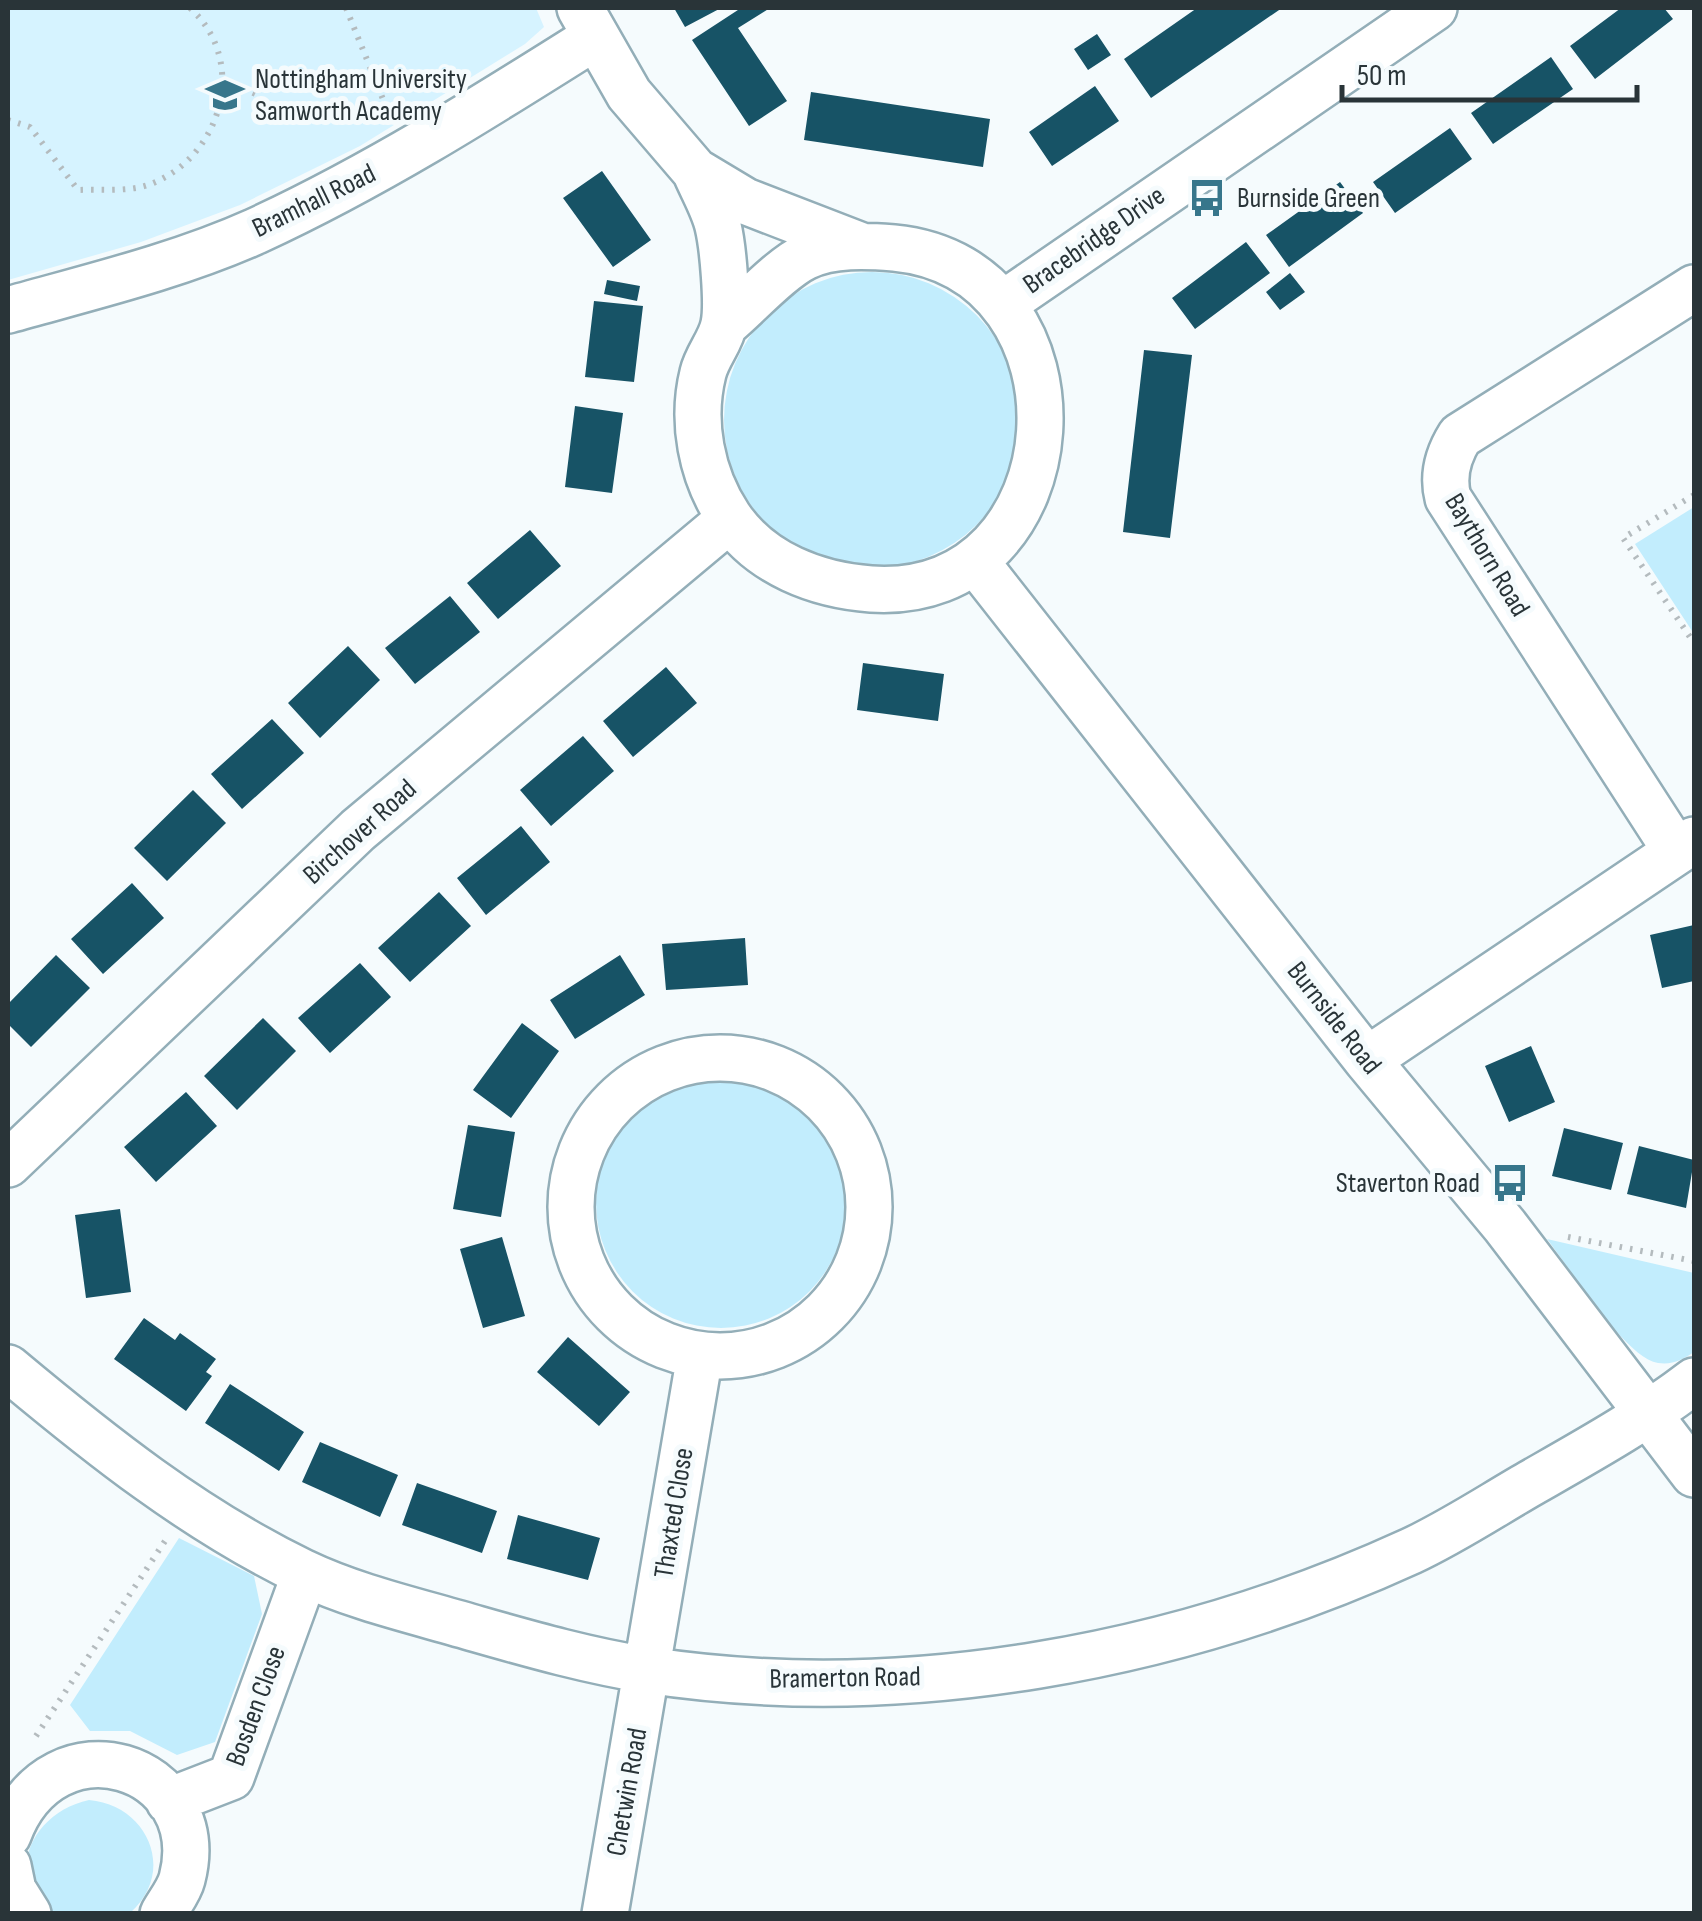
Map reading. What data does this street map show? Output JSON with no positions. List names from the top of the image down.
{
  "streets": {
    "street": [
      "Bramhall Road",
      "Bracebridge Drive",
      "Baythorn Road",
      "Birchover Road",
      "Burnside Road",
      "Thaxted Close",
      "Bramerton Road",
      "Bosden Close",
      "Chetwin Road"
    ]
  },
  "crossings": [
    ["Bracebridge Drive", "Birchover Road"],
    ["Bracebridge Drive", "Burnside Road"],
    ["Birchover Road", "Burnside Road"],
    ["Burnside Road", "Bramerton Road"],
    ["Thaxted Close", "Bramerton Road"],
    ["Thaxted Close", "Chetwin Road"],
    ["Bramerton Road", "Bosden Close"],
    ["Bramerton Road", "Chetwin Road"]
  ],
  "places": {
    "school or university": ["Nottingham University Samworth Academy"],
    "bus stop": ["Burnside Green", "Staverton Road"]
  },
  "scale_bar": "50 m"
}
